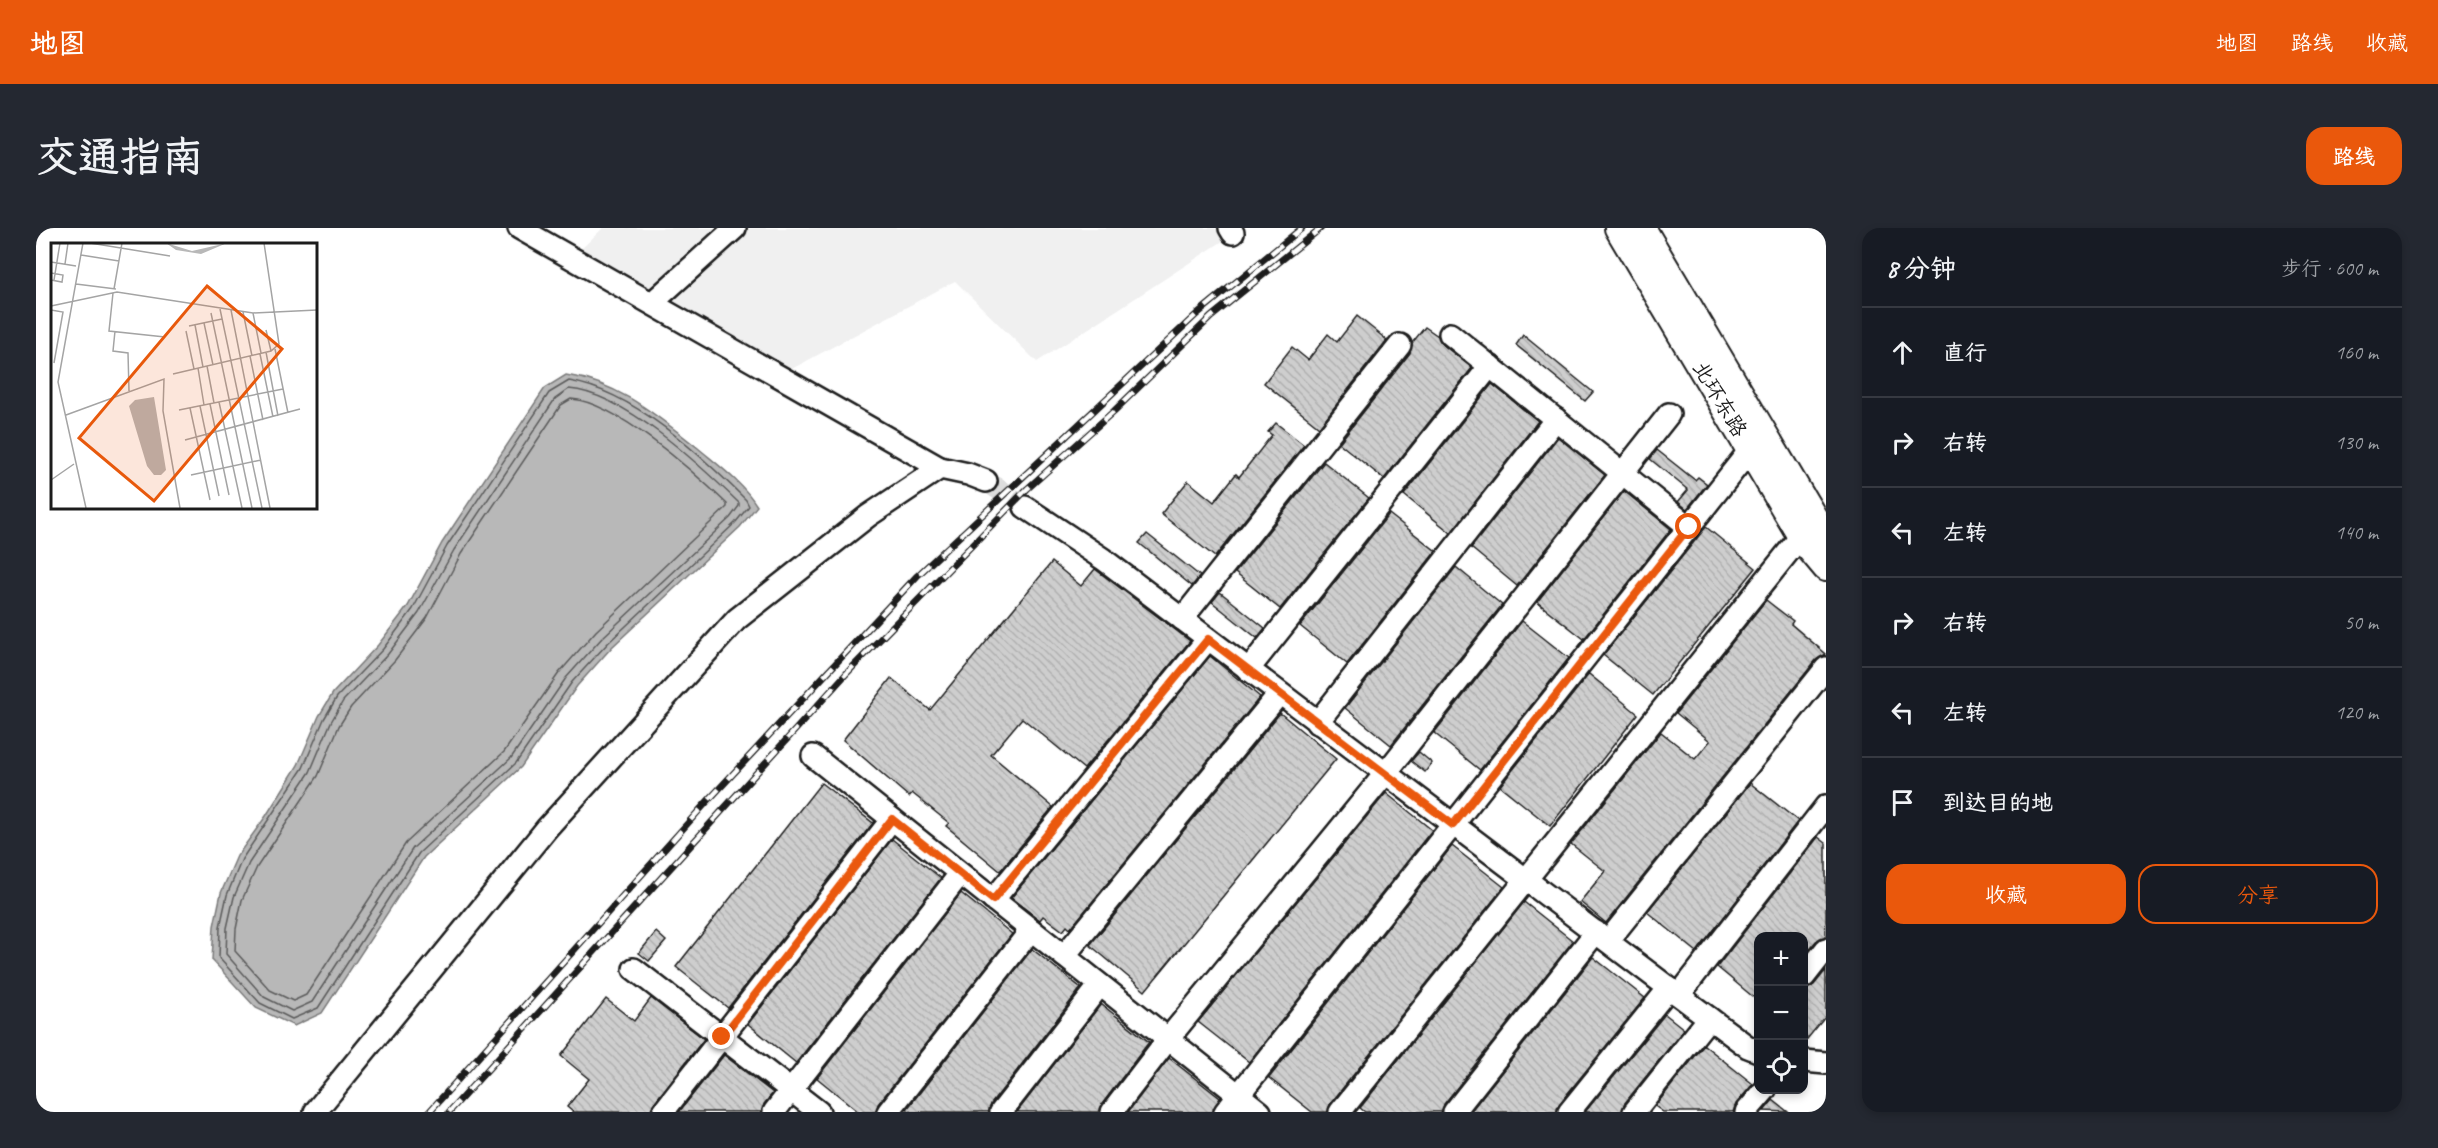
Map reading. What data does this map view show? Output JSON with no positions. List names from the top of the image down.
{
  "streets": {
    "main road": ["北环东路"]
  },
  "page": {
    "header": "地图",
    "nav": ["地图", "路线", "收藏"],
    "buttons": [
      "路线",
      ["收藏", "分享"]
    ],
    "title": "交通指南",
    "heading": ["8 分钟", "步行 · 600 m"],
    "list": [
      ["直行", "160 m"],
      ["右转", "130 m"],
      ["左转", "140 m"],
      ["右转", "50 m"],
      ["左转", "120 m"],
      "到达目的地"
    ],
    "map_buttons": ["+", "−"]
  }
}
